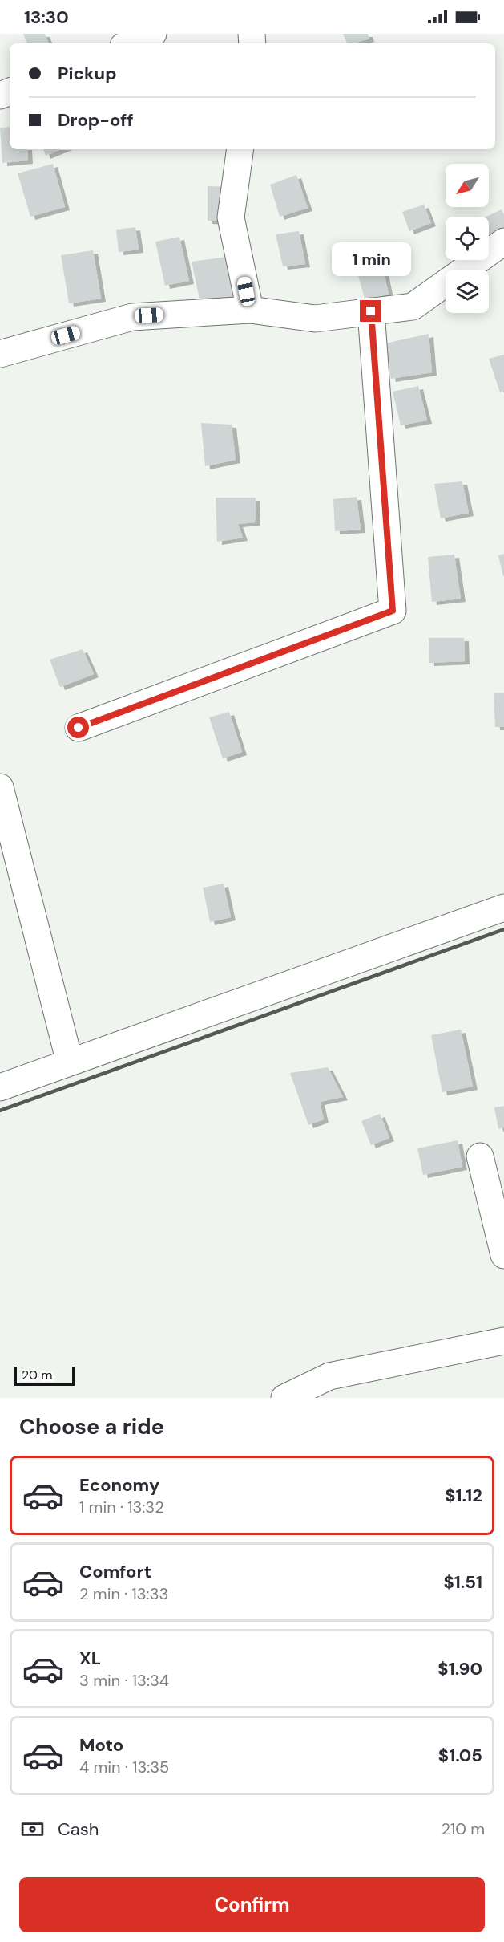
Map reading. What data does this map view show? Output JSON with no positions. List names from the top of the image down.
{
  "scale_bar": "20 m",
  "north": "bottom left",
  "page": {
    "status": "13:30",
    "banner": ["Pickup", "Drop-off"],
    "bubble": "1 min",
    "scale": "20 m",
    "heading": "Choose a ride",
    "list": [
      {
        "name": "Economy",
        "note": "1 min · 13:32",
        "value": "$1.12"
      },
      {
        "name": "Comfort",
        "note": "2 min · 13:33",
        "value": "$1.51"
      },
      {
        "name": "XL",
        "note": "3 min · 13:34",
        "value": "$1.90"
      },
      {
        "name": "Moto",
        "note": "4 min · 13:35",
        "value": "$1.05"
      }
    ],
    "pay": ["Cash", "210 m"],
    "buttons": "Confirm"
  }
}
